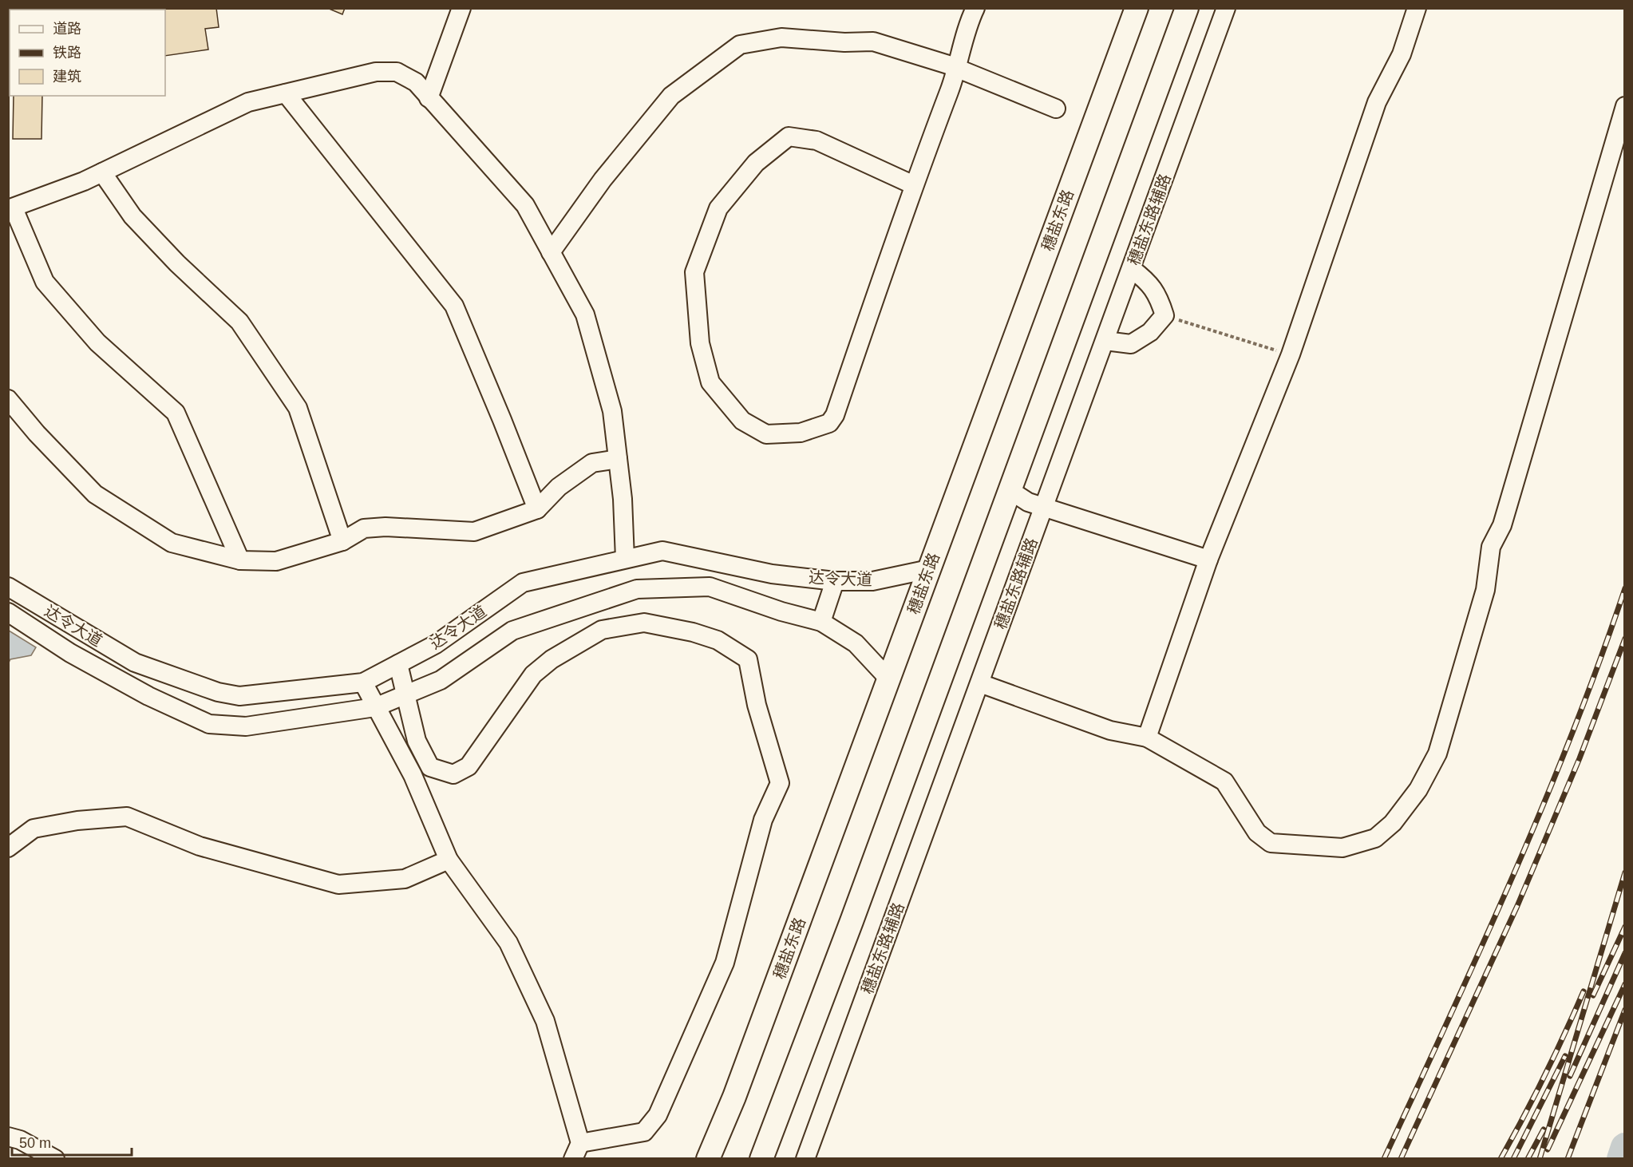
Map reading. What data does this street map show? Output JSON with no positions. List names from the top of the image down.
{
  "streets": {
    "main road": ["穗盐东路"],
    "street": ["穗盐东路辅路", "达令大道"]
  },
  "crossings": [
    ["穗盐东路", "达令大道"]
  ],
  "legend": ["道路", "铁路", "建筑"],
  "scale_bar": "50 m"
}
